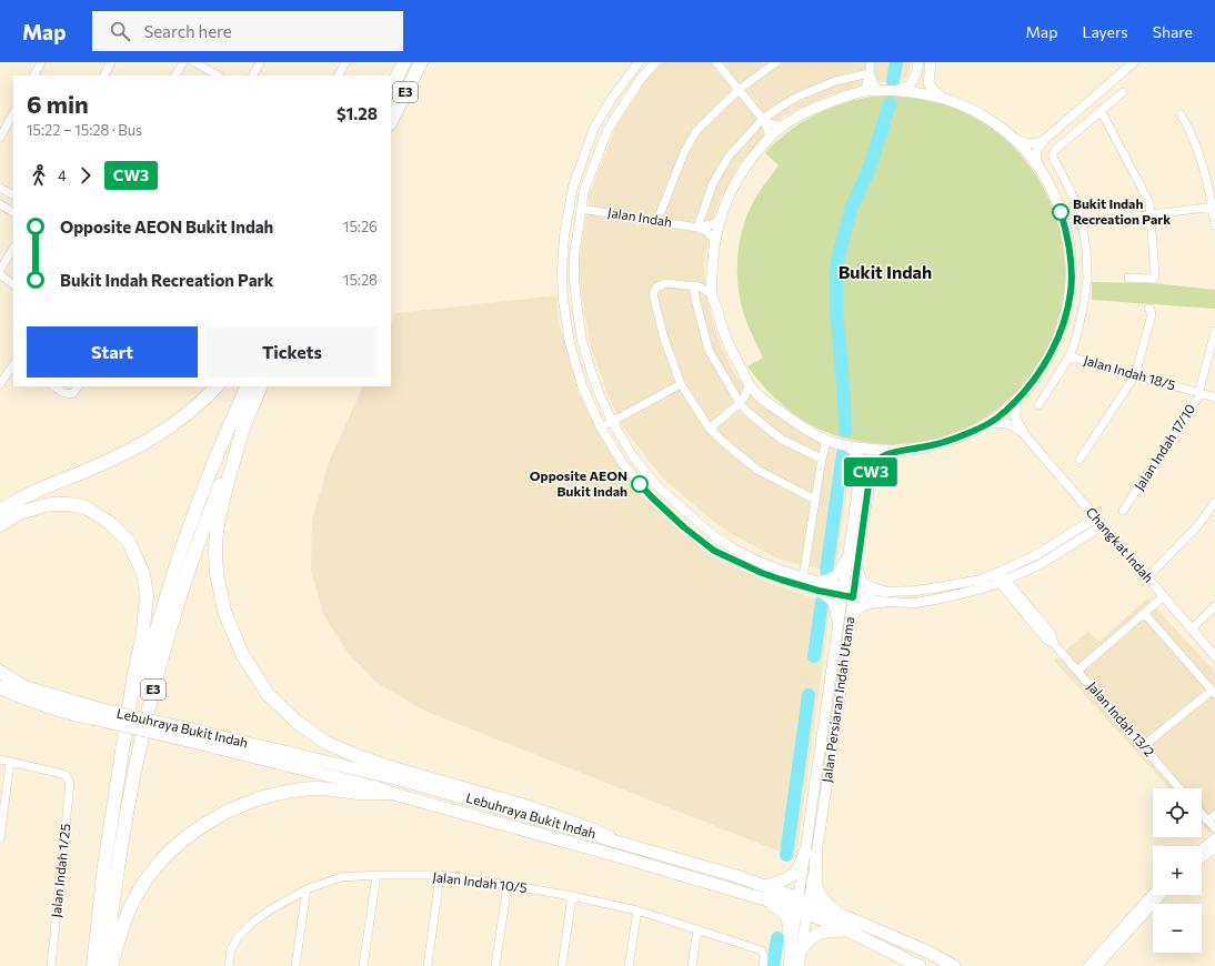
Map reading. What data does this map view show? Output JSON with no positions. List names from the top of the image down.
{
  "streets": {
    "highway": ["E3", "Lebuhraya Bukit Indah"],
    "main road": ["Jalan Persiaran Indah Utama"],
    "street": [
      "Jalan Indah",
      "Jalan Indah 18/5",
      "Jalan Indah 17/10",
      "Changkat Indah",
      "Jalan Indah 13/2",
      "Jalan Indah 1/25",
      "Jalan Indah 10/5"
    ]
  },
  "crossings": [
    ["Jalan Indah", "Jalan Persiaran Indah Utama"],
    ["Jalan Indah 18/5", "Jalan Indah 17/10"],
    ["Changkat Indah", "Jalan Persiaran Indah Utama"],
    ["Jalan Persiaran Indah Utama", "Lebuhraya Bukit Indah"]
  ],
  "districts": ["Bukit Indah"],
  "places": ["Bukit Indah Recreation Park", "Opposite AEON Bukit Indah"],
  "lines": ["bus line CW3"],
  "page": {
    "header": "Map",
    "search": "Search here",
    "nav": ["Map", "Layers", "Share"],
    "on_map": "CW3",
    "heading": ["6 min", "15:22 – 15:28 · Bus", "$1.28"],
    "legs": ["4", "CW3"],
    "list": [
      {
        "name": "Opposite AEON Bukit Indah",
        "value": "15:26"
      },
      {
        "name": "Bukit Indah Recreation Park",
        "value": "15:28"
      }
    ],
    "buttons": ["Start", "Tickets"],
    "map_buttons": ["+", "−"]
  }
}
